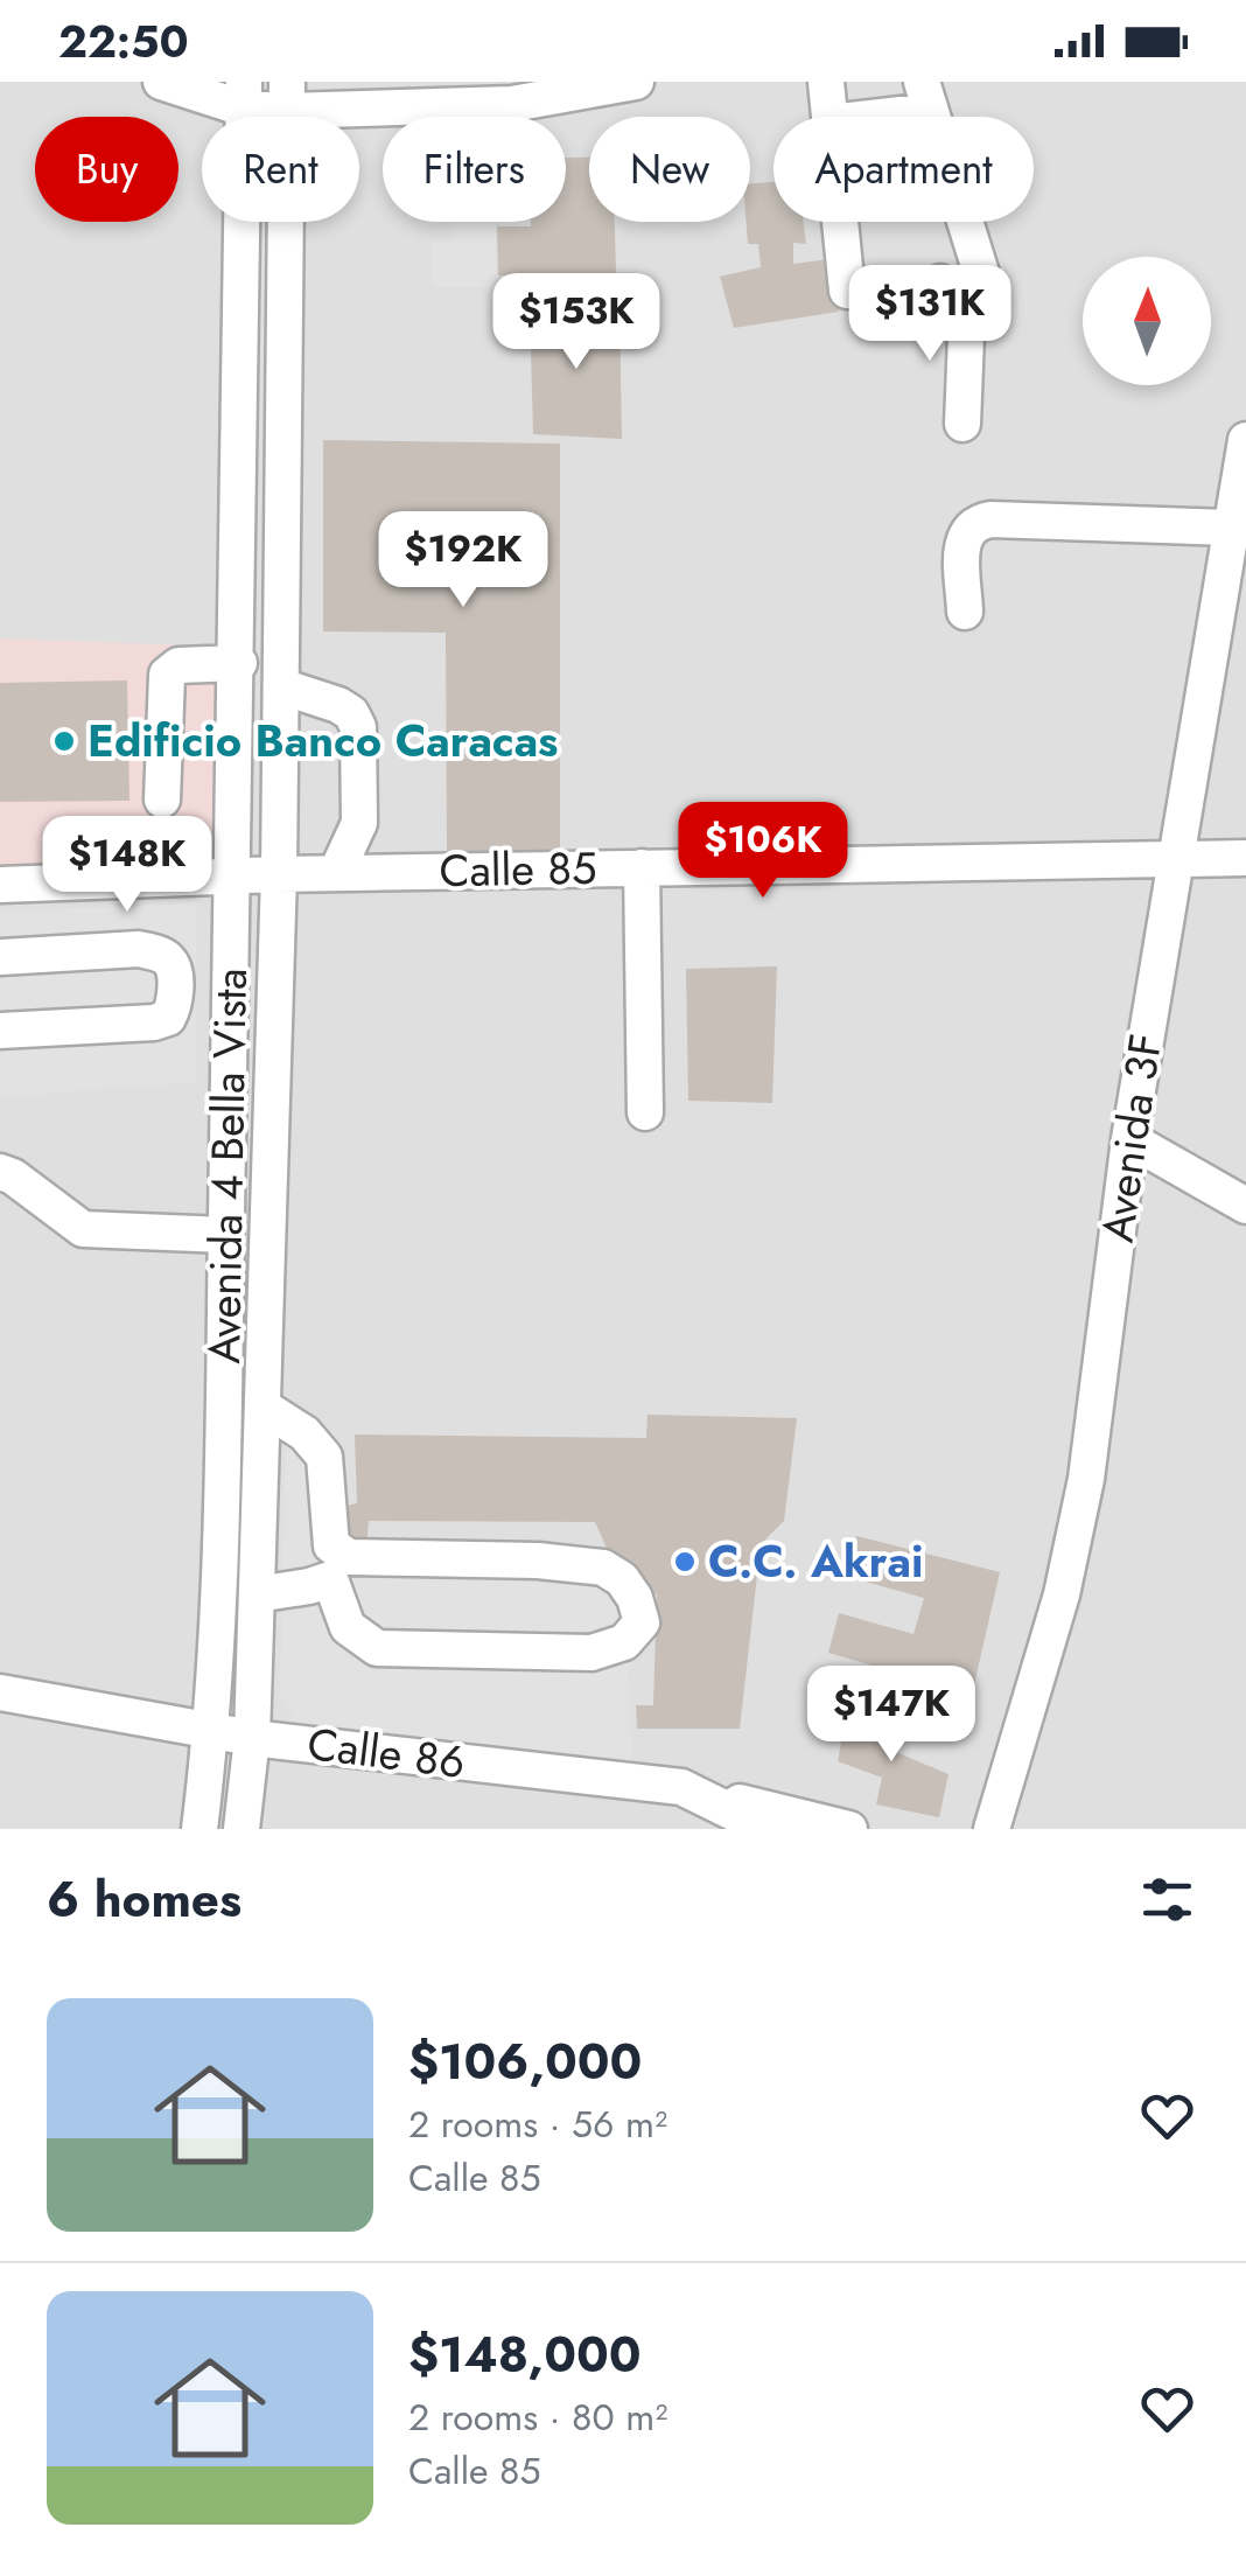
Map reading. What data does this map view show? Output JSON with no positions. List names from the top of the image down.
{
  "streets": {
    "street": [
      "Calle 85",
      "Avenida 3F",
      "Avenida 4 Bella Vista",
      "Calle 86"
    ]
  },
  "crossings": [
    ["Calle 85", "Avenida 3F"],
    ["Calle 85", "Avenida 4 Bella Vista"],
    ["Avenida 4 Bella Vista", "Calle 86"]
  ],
  "places": ["Edificio Banco Caracas", "C.C. Akrai"],
  "north": "top",
  "page": {
    "status": "22:50",
    "chip": [
      "Buy",
      "Rent",
      "Filters",
      "New",
      "Apartment"
    ],
    "price": [
      "$131K",
      "$153K",
      "$192K",
      "$106K",
      "$148K",
      "$147K"
    ],
    "heading": "6 homes",
    "list": [
      {
        "name": "$106,000",
        "note": "2 rooms · 56 m² · Calle 85"
      },
      {
        "name": "$148,000",
        "note": "2 rooms · 80 m² · Calle 85"
      }
    ]
  }
}
